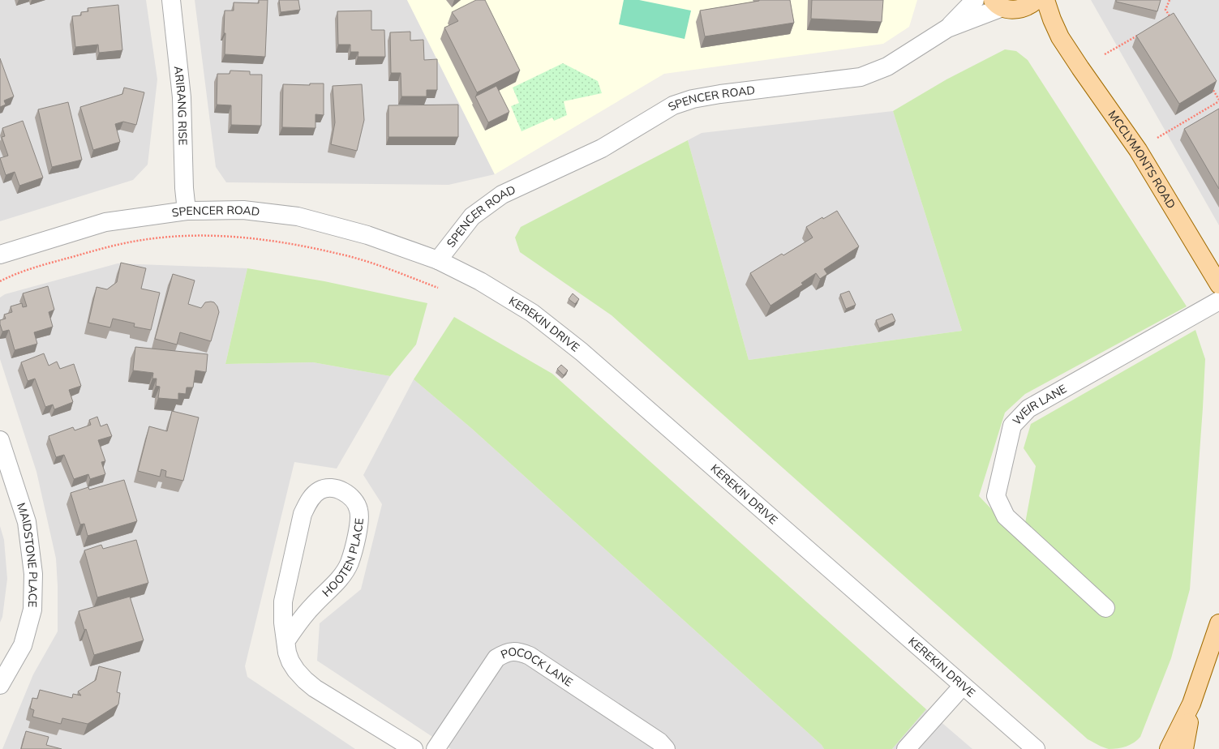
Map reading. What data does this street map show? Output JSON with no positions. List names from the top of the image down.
{
  "streets": {
    "main road": ["MCCLYMONTS ROAD"],
    "street": [
      "SPENCER ROAD",
      "ARIRANG RISE",
      "KEREKIN DRIVE",
      "WEIR LANE",
      "MAIDSTONE PLACE",
      "HOOTEN PLACE",
      "POCOCK LANE"
    ]
  },
  "crossings": [
    ["SPENCER ROAD", "ARIRANG RISE"],
    ["SPENCER ROAD", "KEREKIN DRIVE"]
  ]
}
